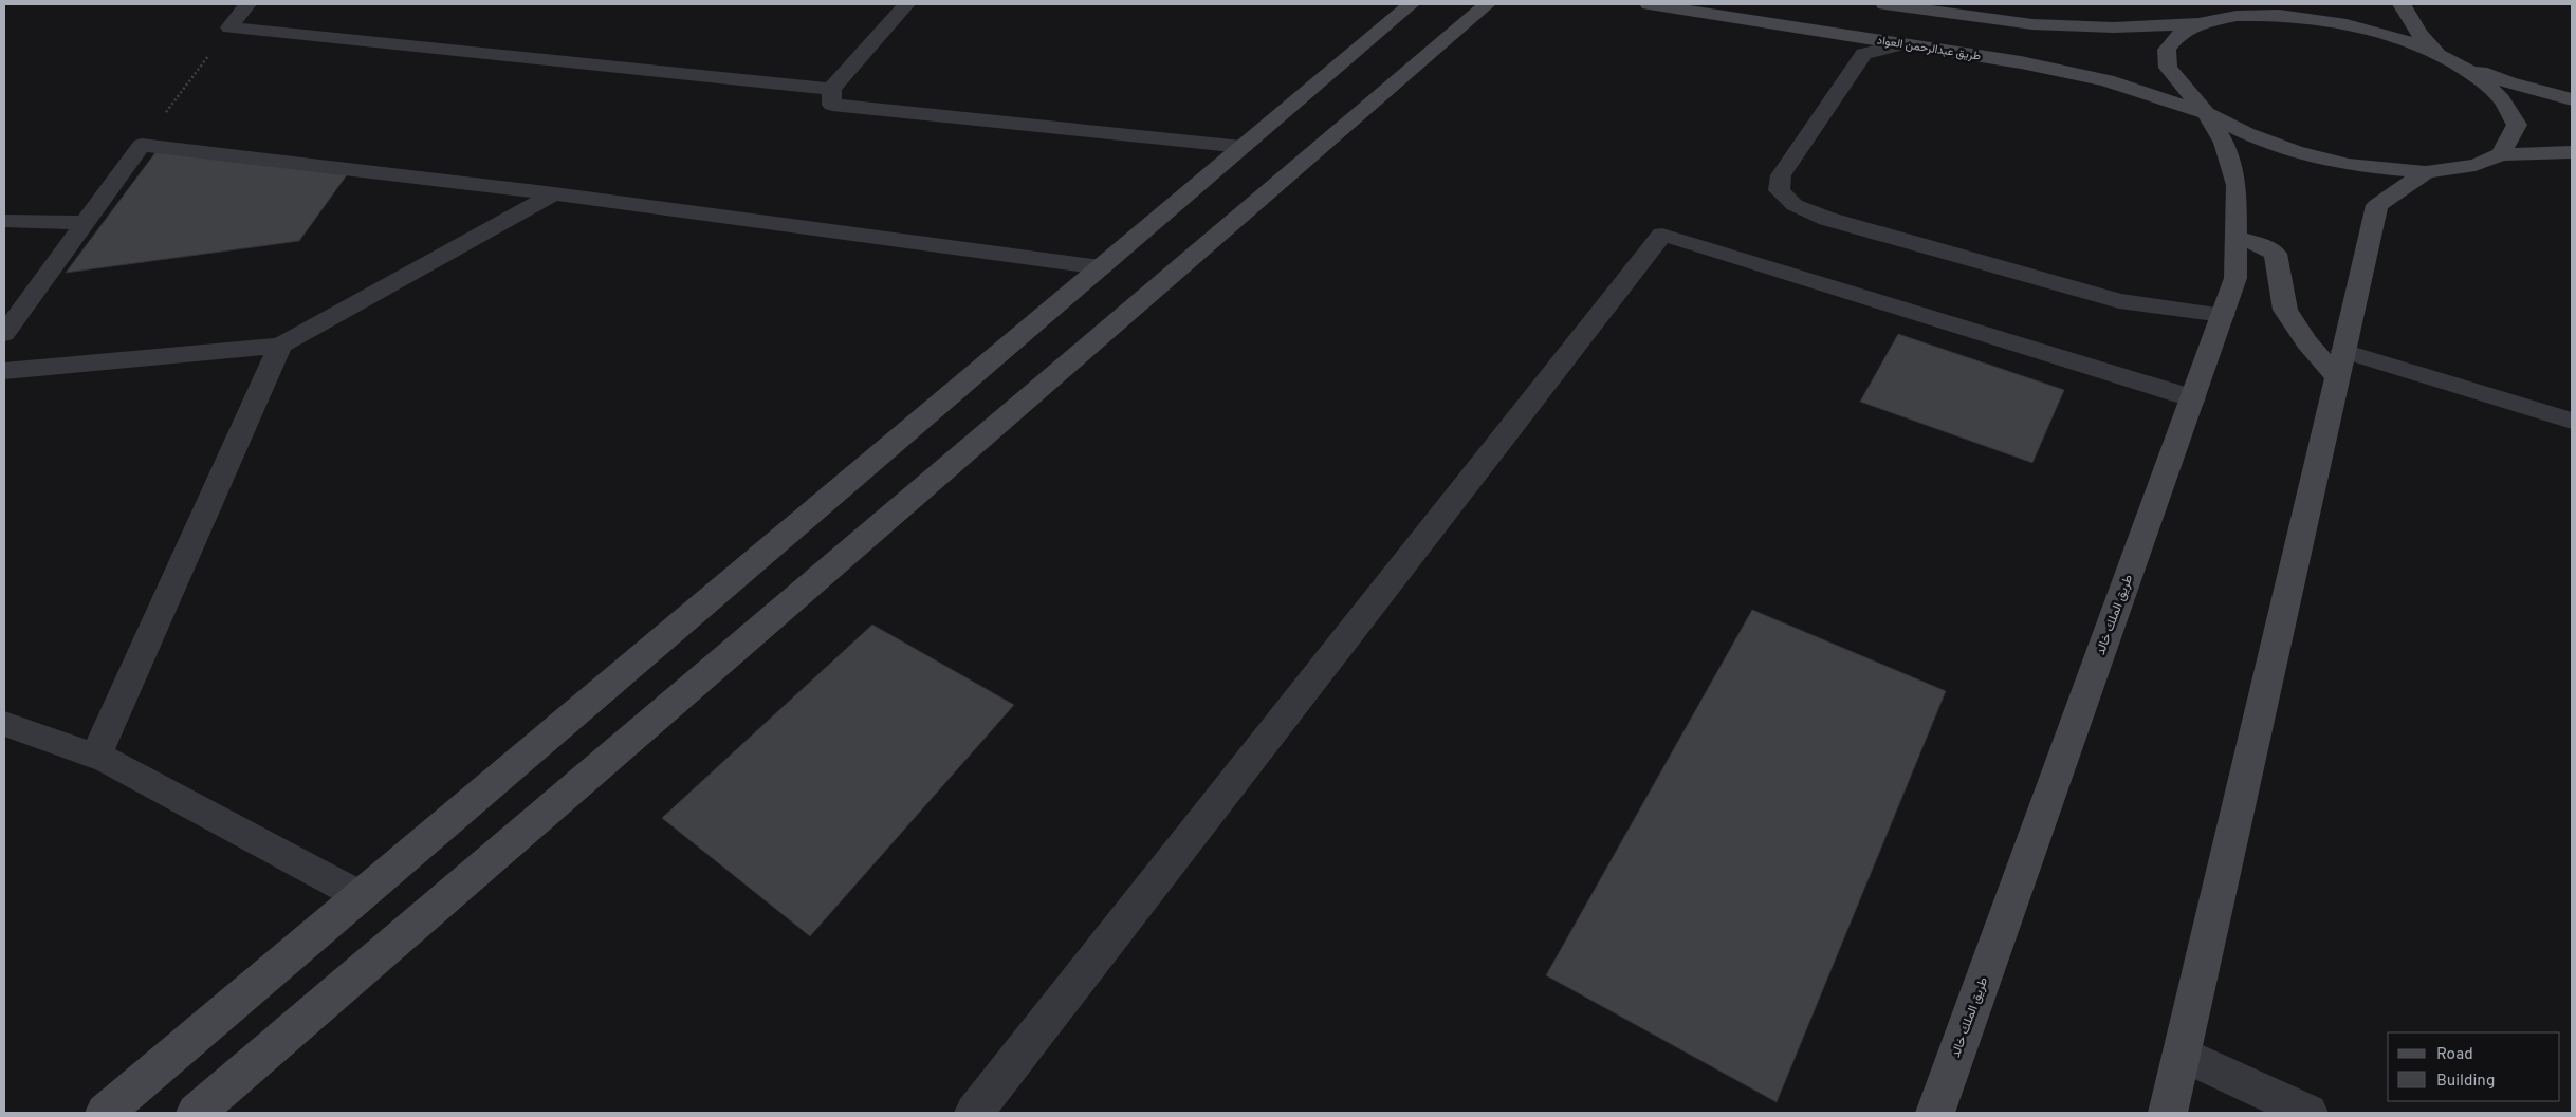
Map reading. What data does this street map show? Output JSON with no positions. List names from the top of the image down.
{
  "streets": {
    "main road": ["طريق عبدالرحمن العواد", "طريق الملك خالد"]
  },
  "crossings": [
    ["طريق عبدالرحمن العواد", "طريق الملك خالد"]
  ],
  "legend": ["Road", "Building"]
}
